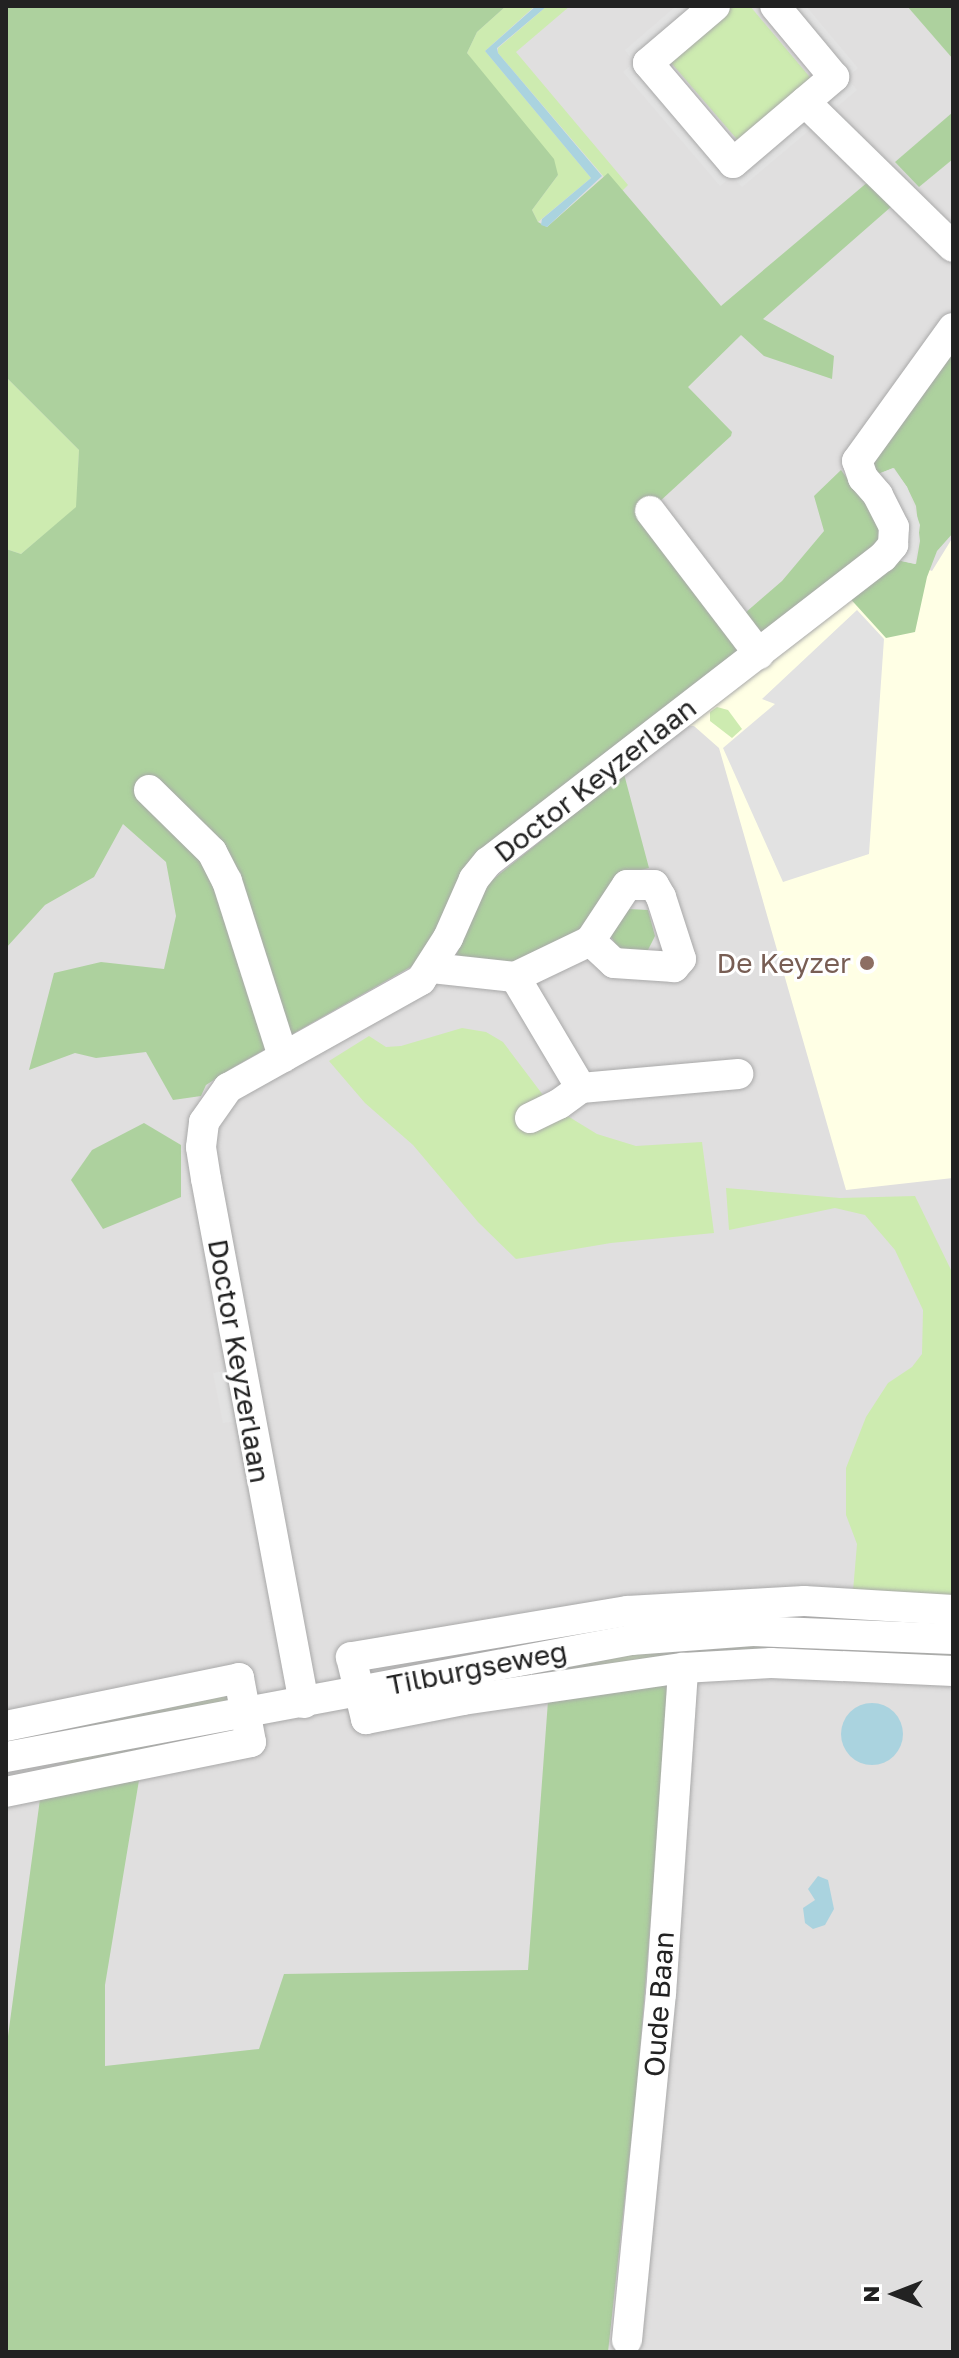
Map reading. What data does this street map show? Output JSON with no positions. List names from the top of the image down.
{
  "streets": {
    "street": ["Doctor Keyzerlaan", "Tilburgseweg", "Oude Baan"]
  },
  "crossings": [
    ["Doctor Keyzerlaan", "Tilburgseweg"],
    ["Tilburgseweg", "Oude Baan"]
  ],
  "places": ["De Keyzer"],
  "north": "left"
}
